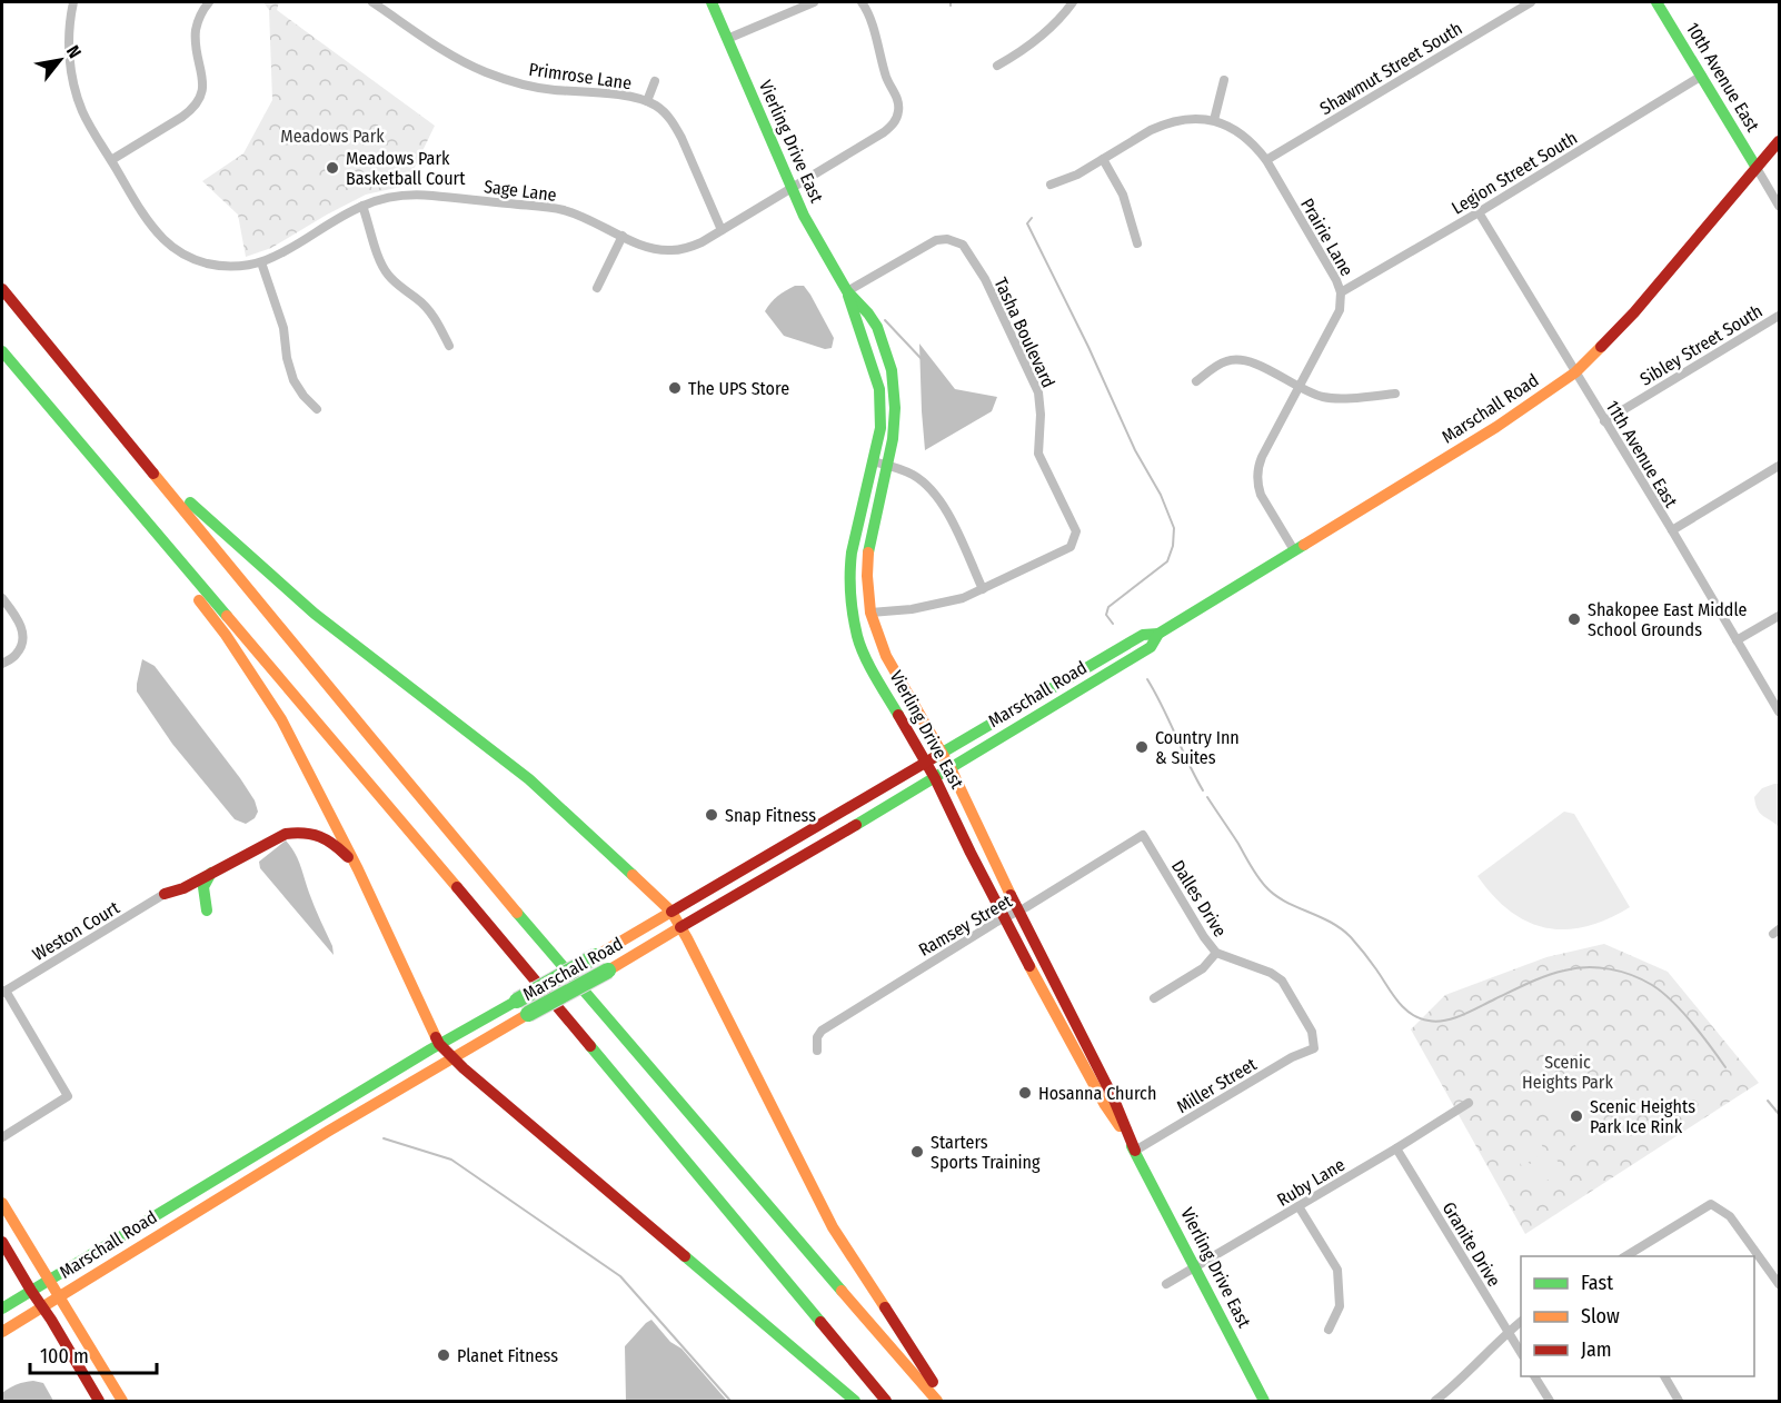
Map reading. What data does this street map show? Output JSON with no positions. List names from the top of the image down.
{
  "streets": {
    "main road": ["10th Avenue East", "Vierling Drive East", "Marschall Road"],
    "street": [
      "Shawmut Street South",
      "Primrose Lane",
      "Legion Street South",
      "Sage Lane",
      "Prairie Lane",
      "Tasha Boulevard",
      "Sibley Street South",
      "11th Avenue East",
      "Dalles Drive",
      "Ramsey Street",
      "Weston Court",
      "Miller Street",
      "Ruby Lane",
      "Granite Drive"
    ]
  },
  "crossings": [
    ["Shawmut Street South", "Prairie Lane"],
    ["Primrose Lane", "Sage Lane"],
    ["10th Avenue East", "Legion Street South"],
    ["10th Avenue East", "Marschall Road"],
    ["Vierling Drive East", "Sage Lane"],
    ["Vierling Drive East", "Tasha Boulevard"],
    ["Vierling Drive East", "Marschall Road"],
    ["Vierling Drive East", "Ramsey Street"],
    ["Vierling Drive East", "Miller Street"],
    ["Vierling Drive East", "Ruby Lane"],
    ["Legion Street South", "Prairie Lane"],
    ["Legion Street South", "11th Avenue East"],
    ["Prairie Lane", "Marschall Road"],
    ["Sibley Street South", "11th Avenue East"],
    ["Marschall Road", "11th Avenue East"],
    ["Dalles Drive", "Ramsey Street"],
    ["Dalles Drive", "Miller Street"],
    ["Ruby Lane", "Granite Drive"]
  ],
  "parks": ["Meadows Park", "Scenic Heights Park"],
  "places": [
    "Meadows Park Basketball Court",
    "The UPS Store",
    "Shakopee East Middle School Grounds",
    "Country Inn & Suites",
    "Snap Fitness",
    "Hosanna Church",
    "Scenic Heights Park Ice Rink",
    "Starters Sports Training",
    "Planet Fitness"
  ],
  "legend": ["Fast", "Slow", "Jam"],
  "scale_bar": "100 m",
  "north": "top right"
}
